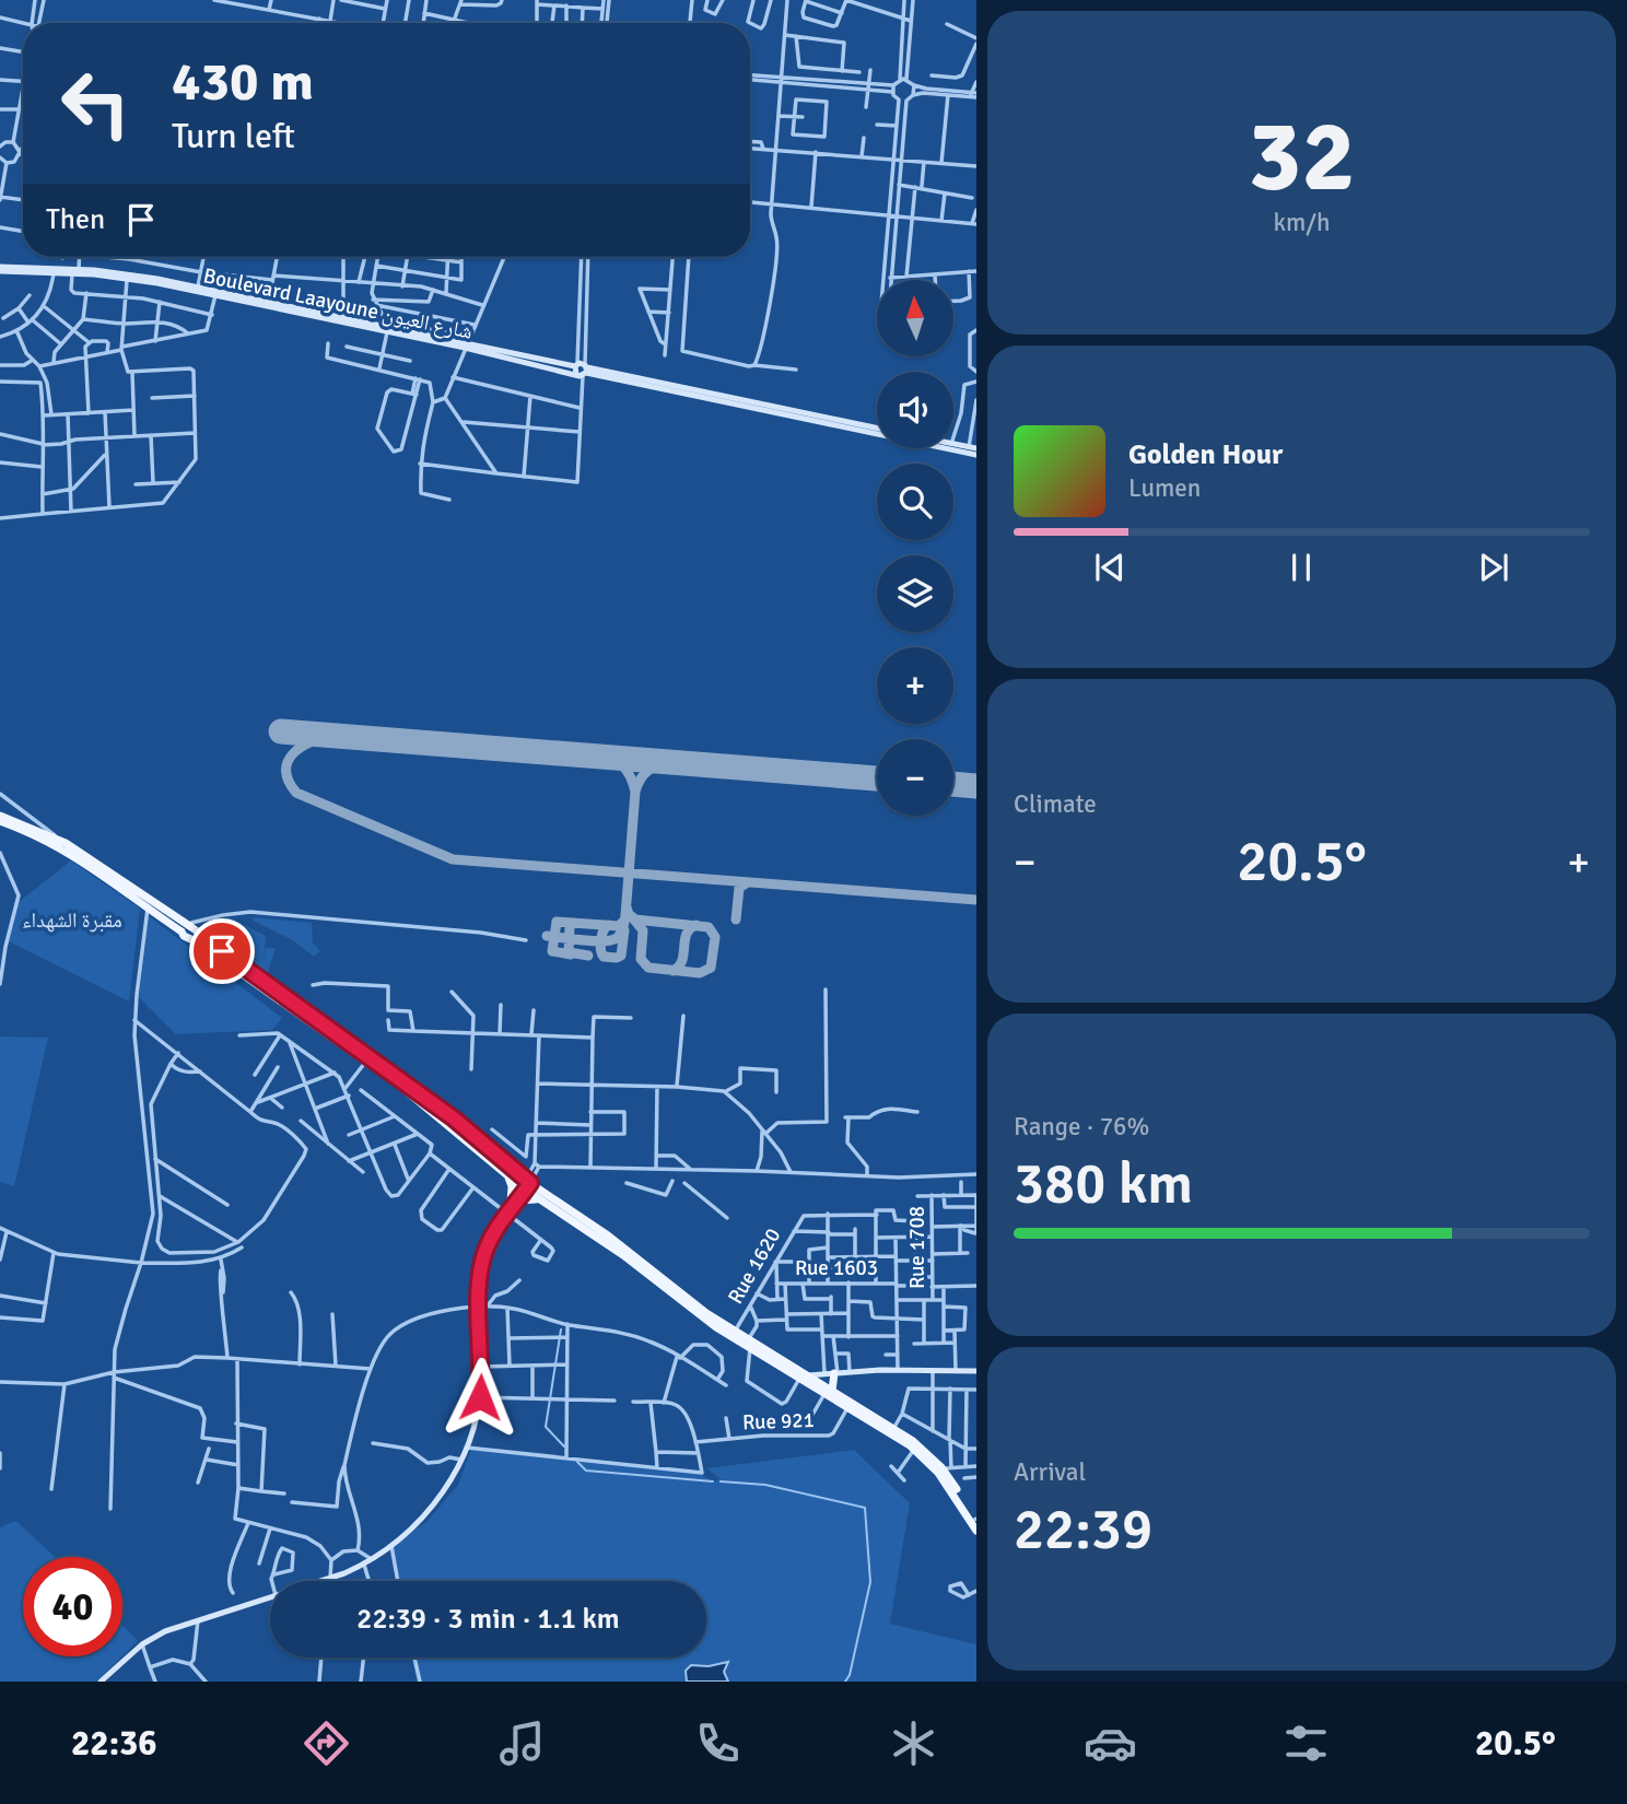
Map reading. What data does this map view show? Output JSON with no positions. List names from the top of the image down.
{
  "streets": {
    "street": [
      "Boulevard Laayoune شارع العيون",
      "Rue 1708",
      "Rue 1620",
      "Rue 1603",
      "Rue 921"
    ]
  },
  "crossings": [
    ["Rue 1708", "Rue 1603"]
  ],
  "parks": ["مقبرة الشهداء"],
  "north": "top",
  "page": {
    "tile": [
      ["32", "km/h"],
      "Climate",
      ["Range · 76%", "380 km"],
      ["Arrival", "22:39"]
    ],
    "turn": ["430 m", "Turn left"],
    "then": "Then",
    "map_buttons": ["+", "−"],
    "song": ["Golden Hour", "Lumen"],
    "heat": ["−", "20.5°", "+"],
    "limit": "40",
    "trip": "22:39 · 3 min · 1.1 km",
    "tabs": ["22:36", "20.5°"]
  }
}
